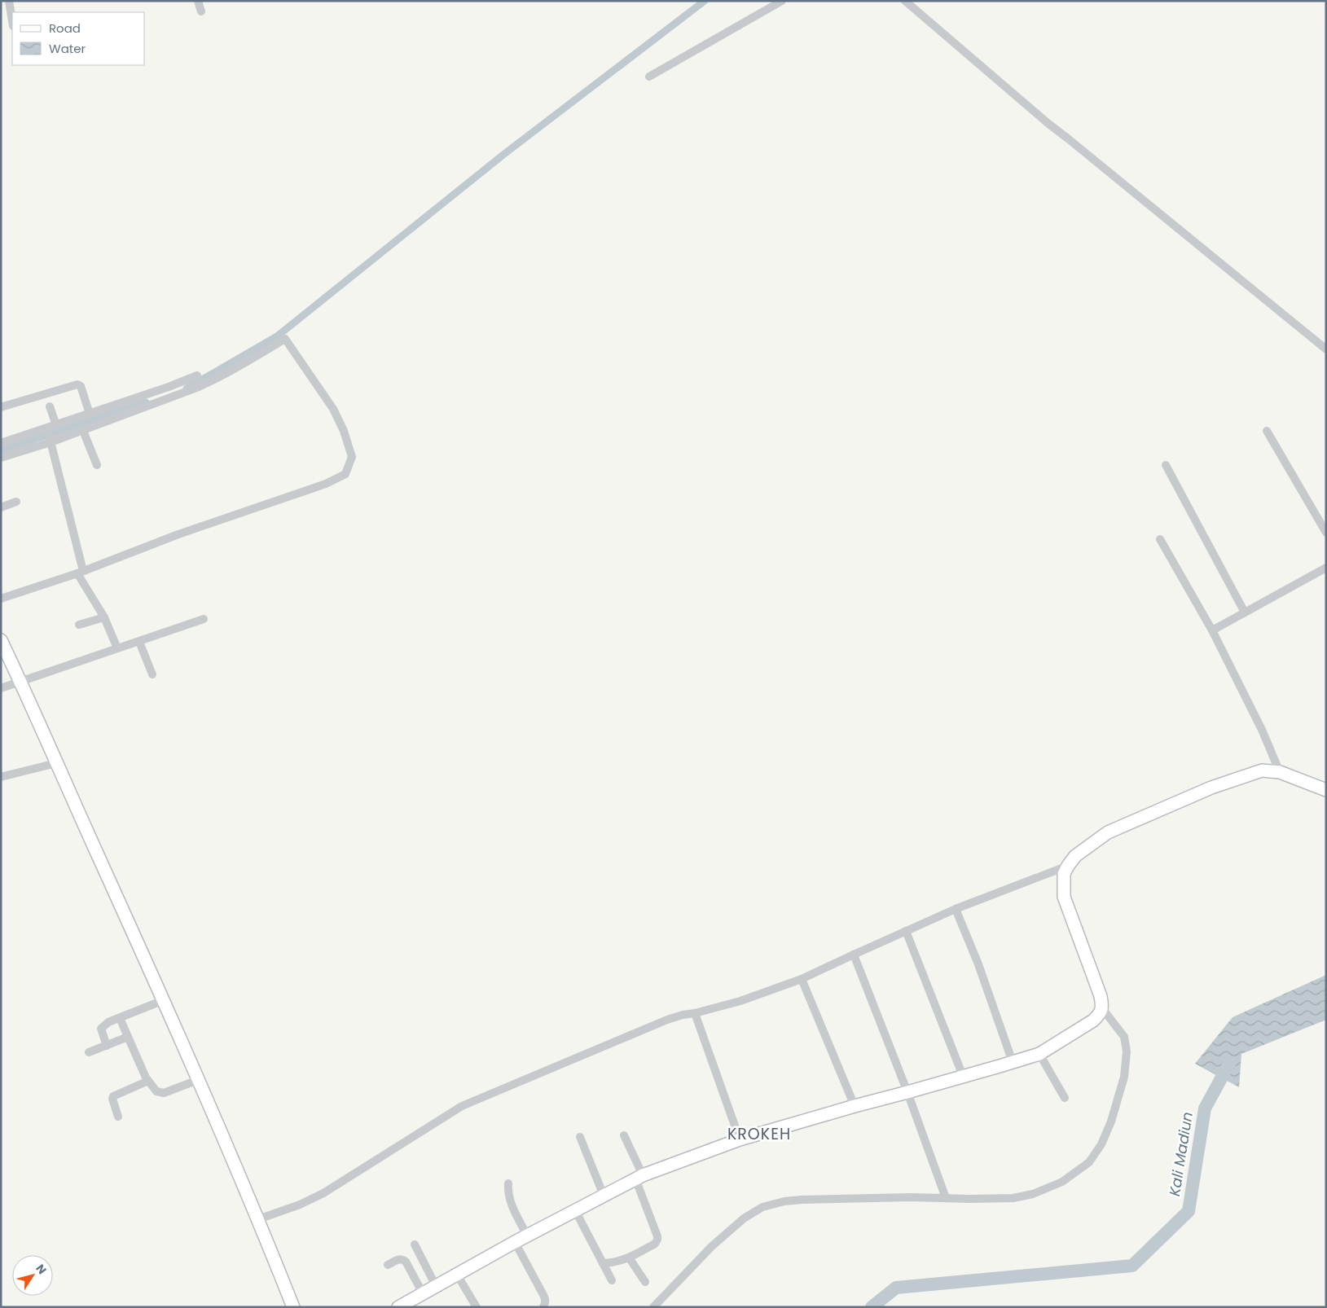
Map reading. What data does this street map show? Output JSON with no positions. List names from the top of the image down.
{
  "districts": ["KROKEH"],
  "water": ["Kali Madiun"],
  "legend": ["Road", "Water"],
  "north": "top right"
}
